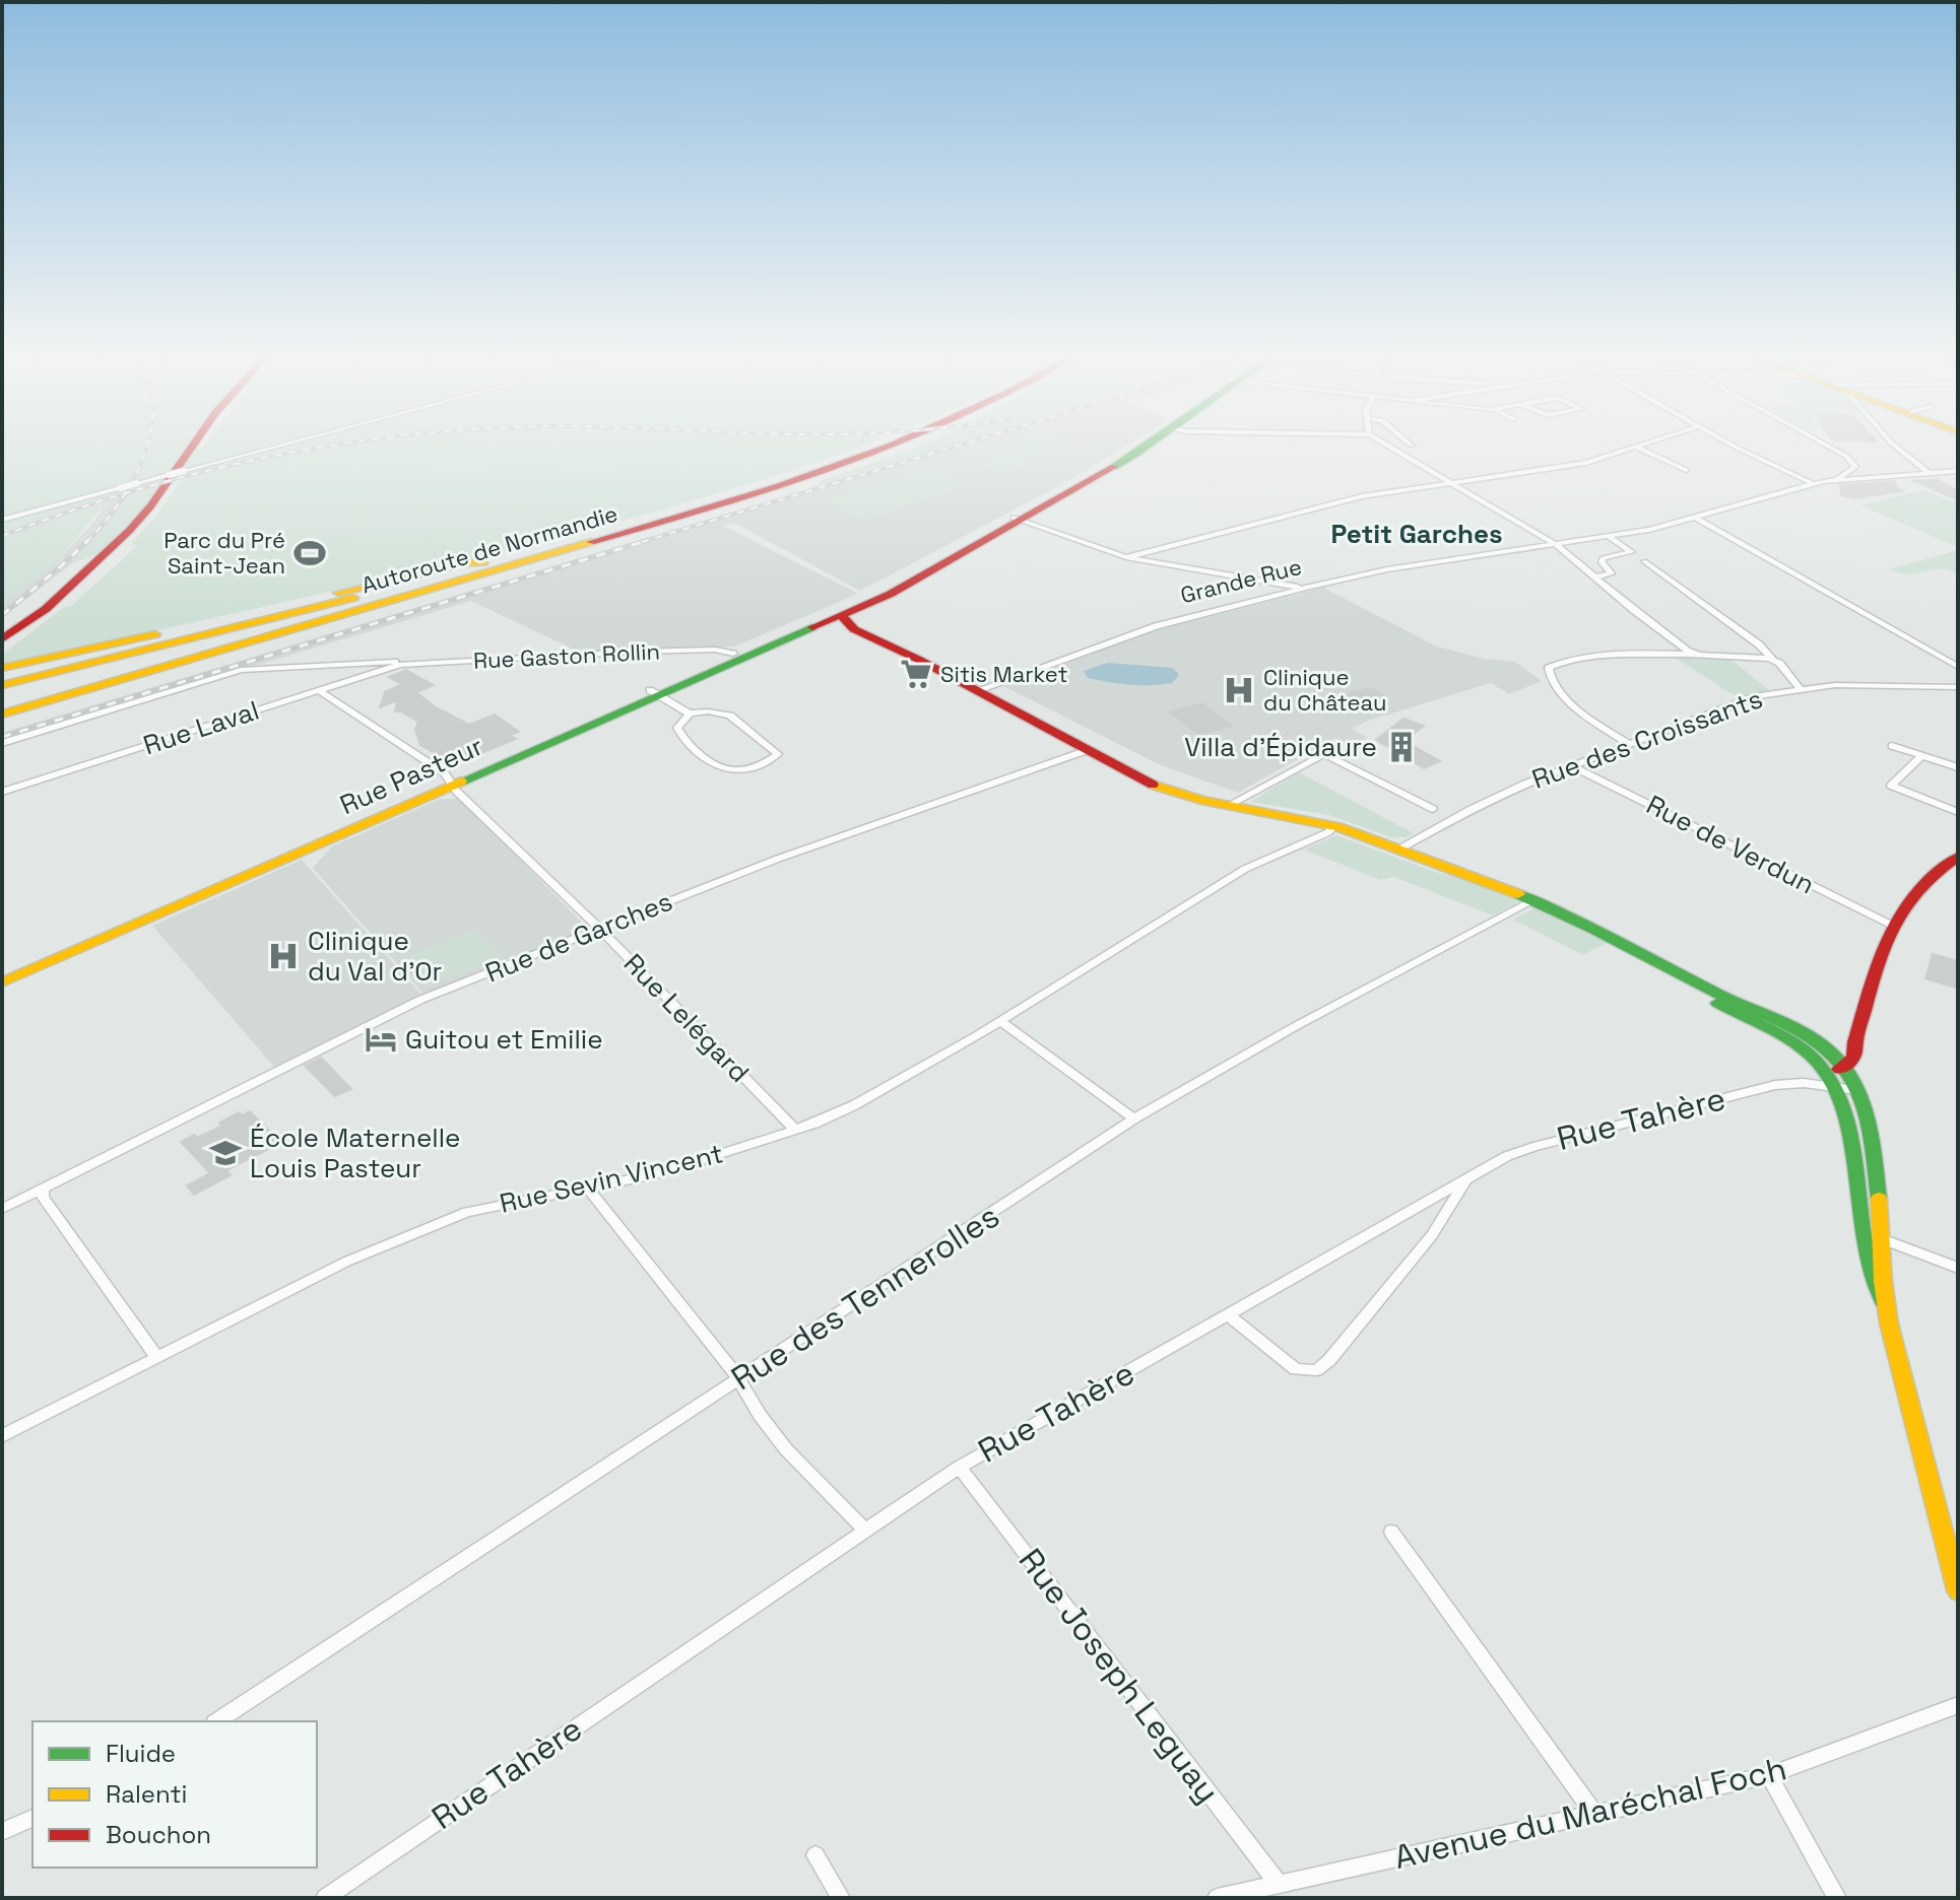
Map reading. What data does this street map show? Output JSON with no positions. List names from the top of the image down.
{
  "streets": {
    "main road": ["Autoroute de Normandie", "Rue Pasteur"],
    "street": [
      "Grande Rue",
      "Rue Gaston Rollin",
      "Rue Laval",
      "Rue des Croissants",
      "Rue de Verdun",
      "Rue de Garches",
      "Rue Lelégard",
      "Rue Tahère",
      "Rue Sevin Vincent",
      "Rue des Tennerolles",
      "Rue Joseph Leguay",
      "Avenue du Maréchal Foch"
    ]
  },
  "crossings": [
    ["Rue Gaston Rollin", "Rue Laval"],
    ["Rue Gaston Rollin", "Rue Pasteur"],
    ["Rue Laval", "Rue Lelégard"],
    ["Rue des Croissants", "Rue de Verdun"],
    ["Rue Pasteur", "Rue Lelégard"],
    ["Rue de Garches", "Rue Lelégard"],
    ["Rue Lelégard", "Rue Sevin Vincent"],
    ["Rue Tahère", "Rue Joseph Leguay"],
    ["Rue Joseph Leguay", "Avenue du Maréchal Foch"]
  ],
  "districts": ["Petit Garches"],
  "places": {
    "sports": ["Parc du Pré Saint-Jean"],
    "supermarket": ["Sitis Market"],
    "hospital": ["Clinique du Château", "Clinique du Val d'Or"],
    "building": ["Villa d'Épidaure"],
    "hotel": ["Guitou et Emilie"],
    "school or university": ["École Maternelle Louis Pasteur"]
  },
  "legend": ["Fluide", "Ralenti", "Bouchon"]
}
